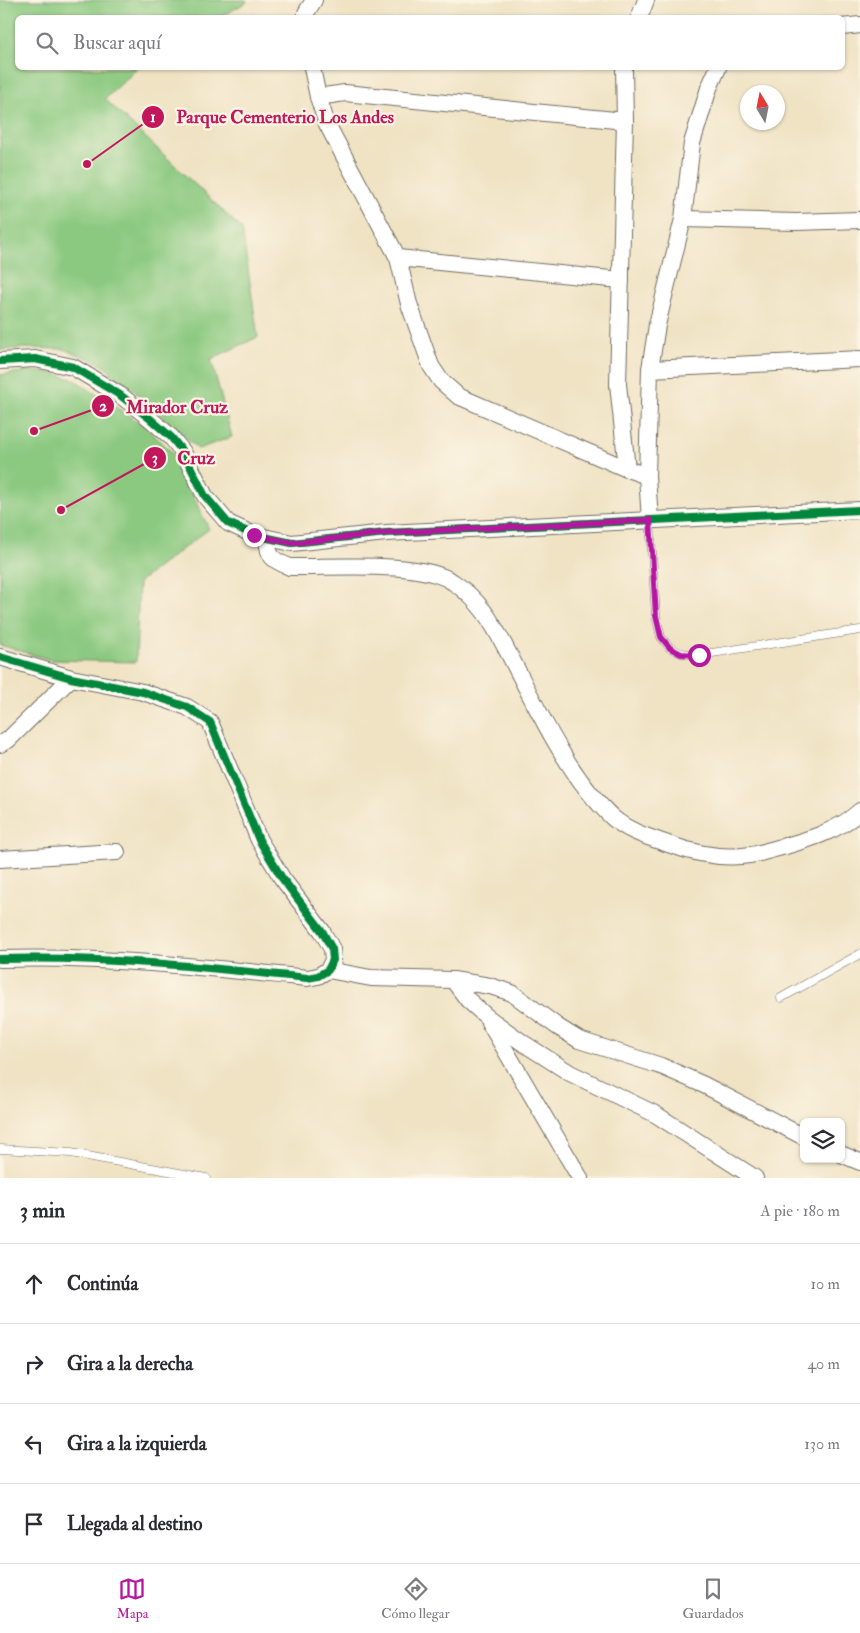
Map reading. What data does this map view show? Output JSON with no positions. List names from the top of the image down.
{
  "places": ["Parque Cementerio Los Andes", "Mirador Cruz", "Cruz"],
  "north": "top",
  "page": {
    "search": "Buscar aquí",
    "heading": ["3 min", "A pie · 180 m"],
    "list": [
      ["Continúa", "10 m"],
      ["Gira a la derecha", "40 m"],
      ["Gira a la izquierda", "130 m"],
      "Llegada al destino"
    ],
    "nav": ["Mapa", "Cómo llegar", "Guardados"]
  }
}
